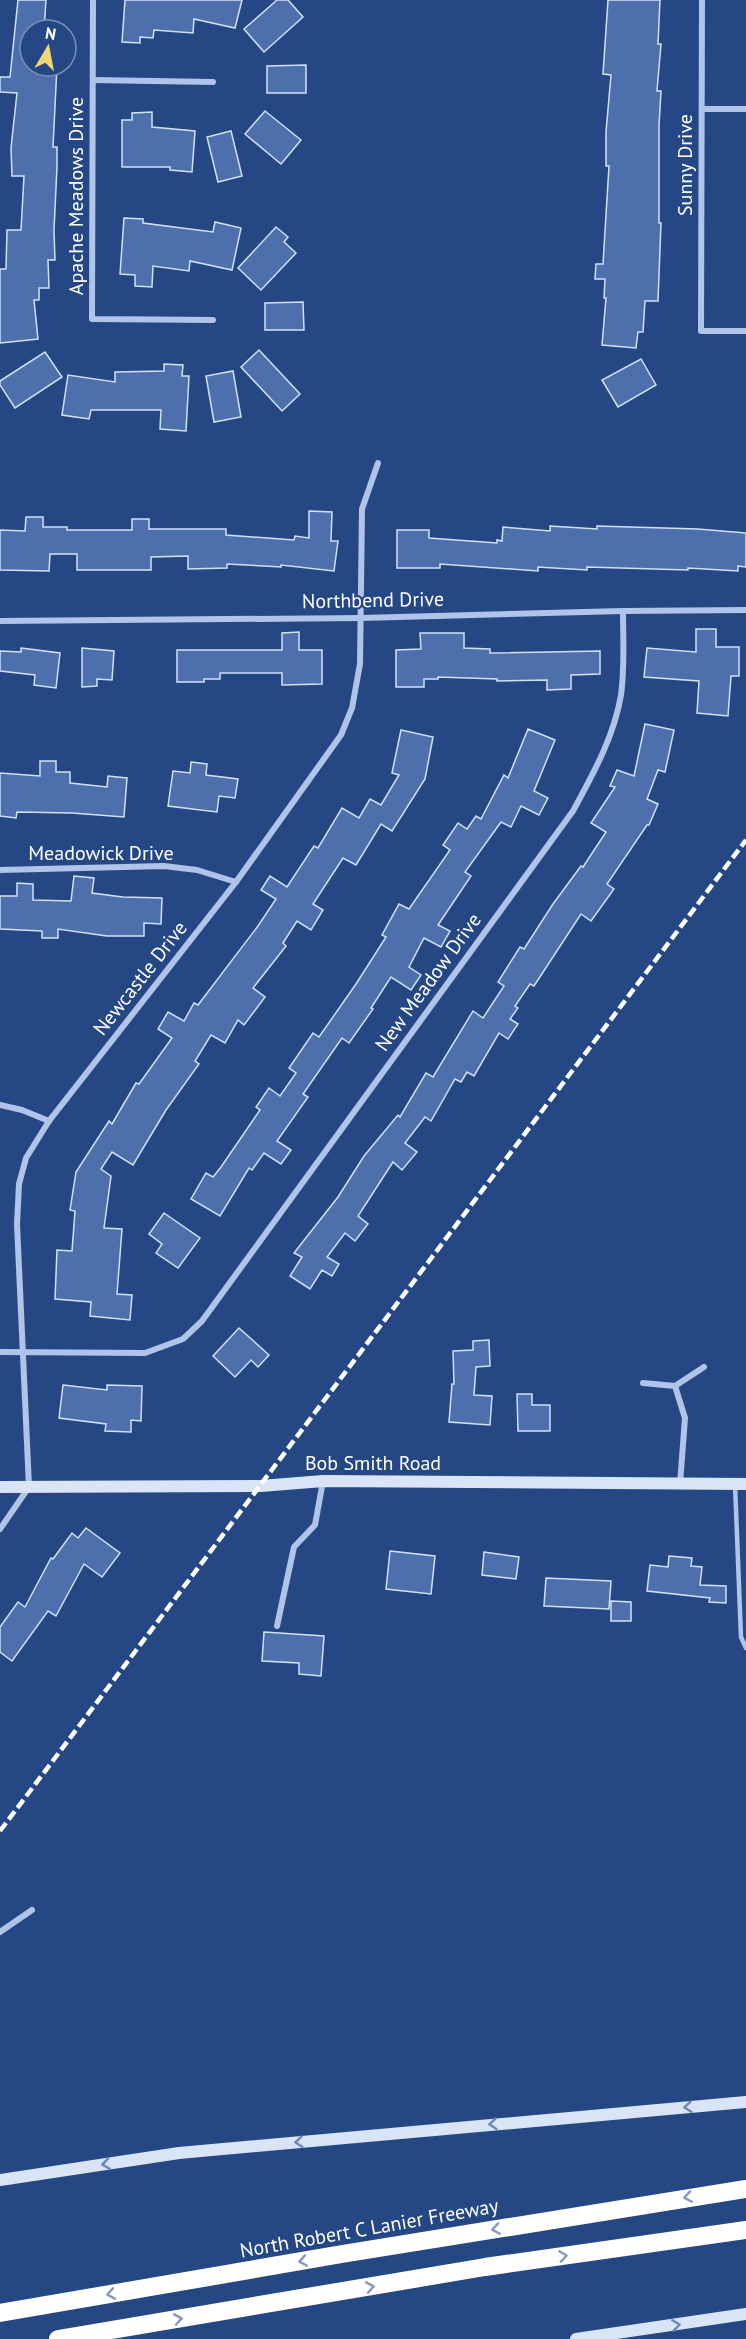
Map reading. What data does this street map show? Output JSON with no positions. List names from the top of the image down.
{
  "streets": {
    "highway": ["North Robert C Lanier Freeway"],
    "main road": ["Bob Smith Road"],
    "street": [
      "Sunny Drive",
      "Apache Meadows Drive",
      "Northbend Drive",
      "Meadowick Drive",
      "Newcastle Drive",
      "New Meadow Drive"
    ]
  },
  "crossings": [
    ["Northbend Drive", "Newcastle Drive"],
    ["Northbend Drive", "New Meadow Drive"],
    ["Meadowick Drive", "Newcastle Drive"],
    ["Newcastle Drive", "New Meadow Drive"],
    ["Newcastle Drive", "Bob Smith Road"]
  ],
  "north": "top"
}
